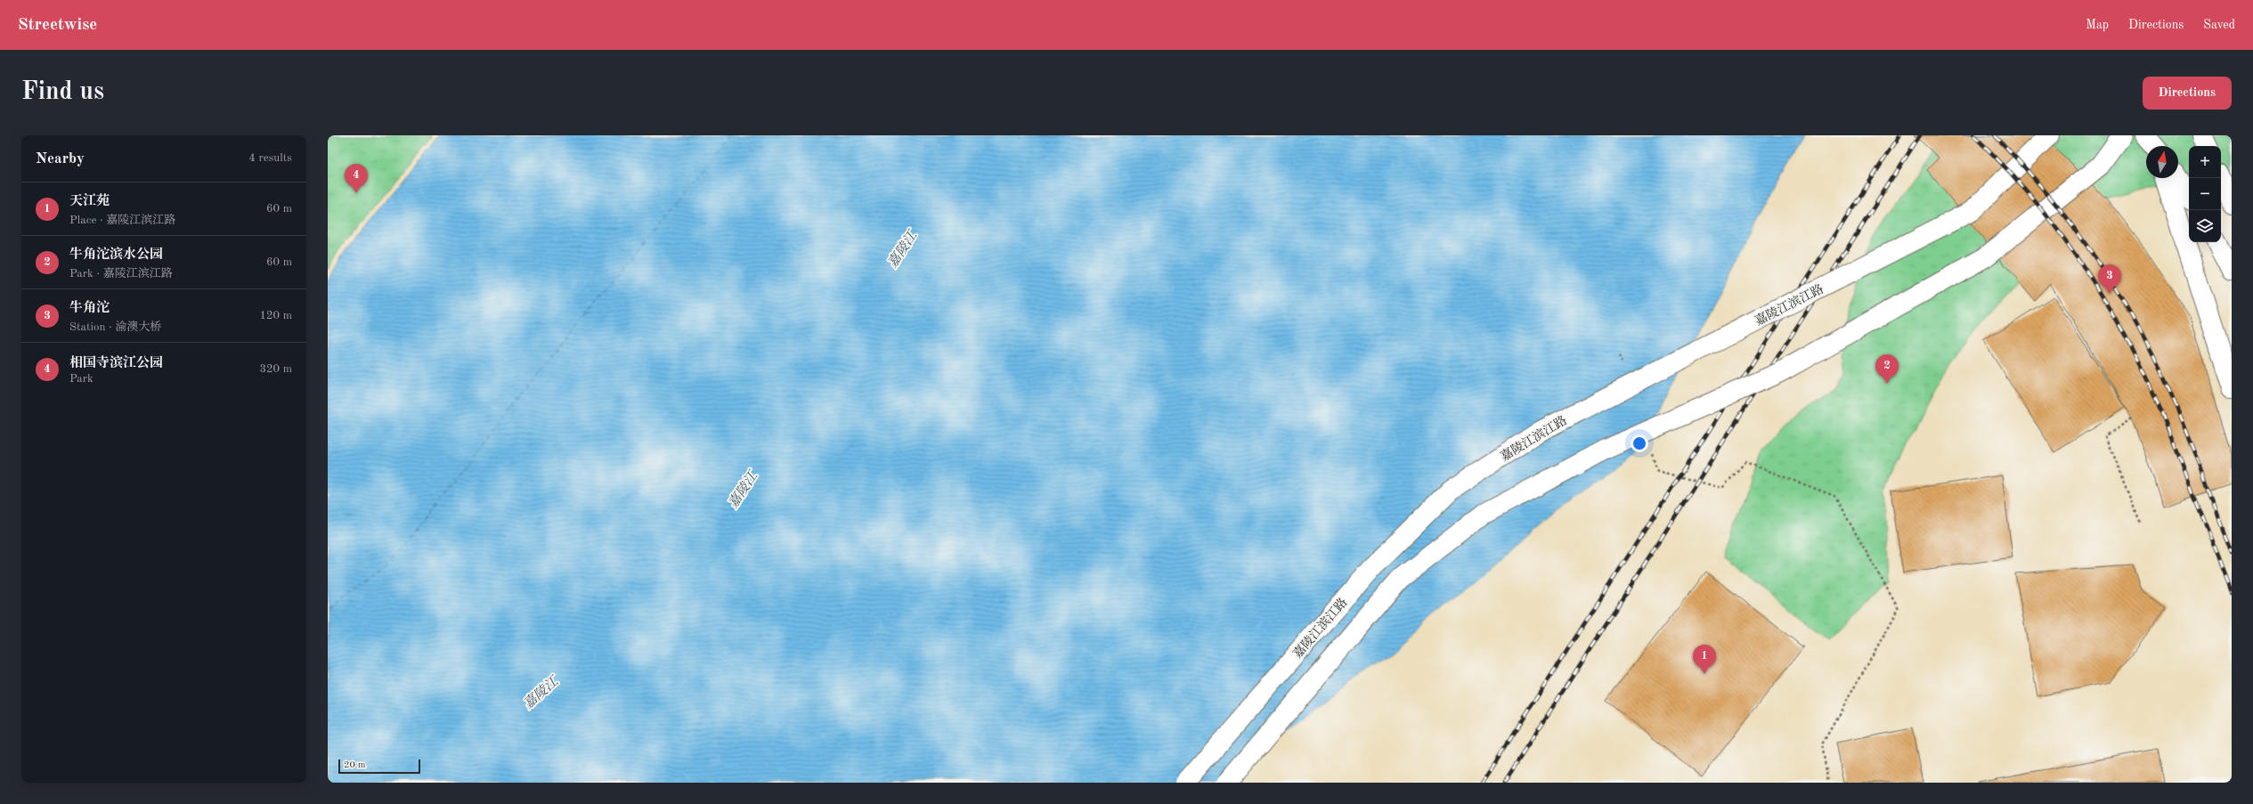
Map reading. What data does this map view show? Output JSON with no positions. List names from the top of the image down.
{
  "streets": {
    "main road": ["嘉陵江滨江路"]
  },
  "water": ["嘉陵江"],
  "scale_bar": "20 m",
  "north": "top",
  "page": {
    "header": "Streetwise",
    "nav": ["Map", "Directions", "Saved"],
    "buttons": "Directions",
    "title": "Find us",
    "heading": ["Nearby", "4 results"],
    "map_buttons": ["+", "−"],
    "pins": [
      "4",
      "3",
      "2",
      "1"
    ],
    "list": [
      {
        "mark": "1",
        "name": "天江苑",
        "note": "Place · 嘉陵江滨江路",
        "value": "60 m"
      },
      {
        "mark": "2",
        "name": "牛角沱滨水公园",
        "note": "Park · 嘉陵江滨江路",
        "value": "60 m"
      },
      {
        "mark": "3",
        "name": "牛角沱",
        "note": "Station · 渝澳大桥",
        "value": "120 m"
      },
      {
        "mark": "4",
        "name": "相国寺滨江公园",
        "note": "Park",
        "value": "320 m"
      }
    ],
    "scale": "20 m"
  }
}
